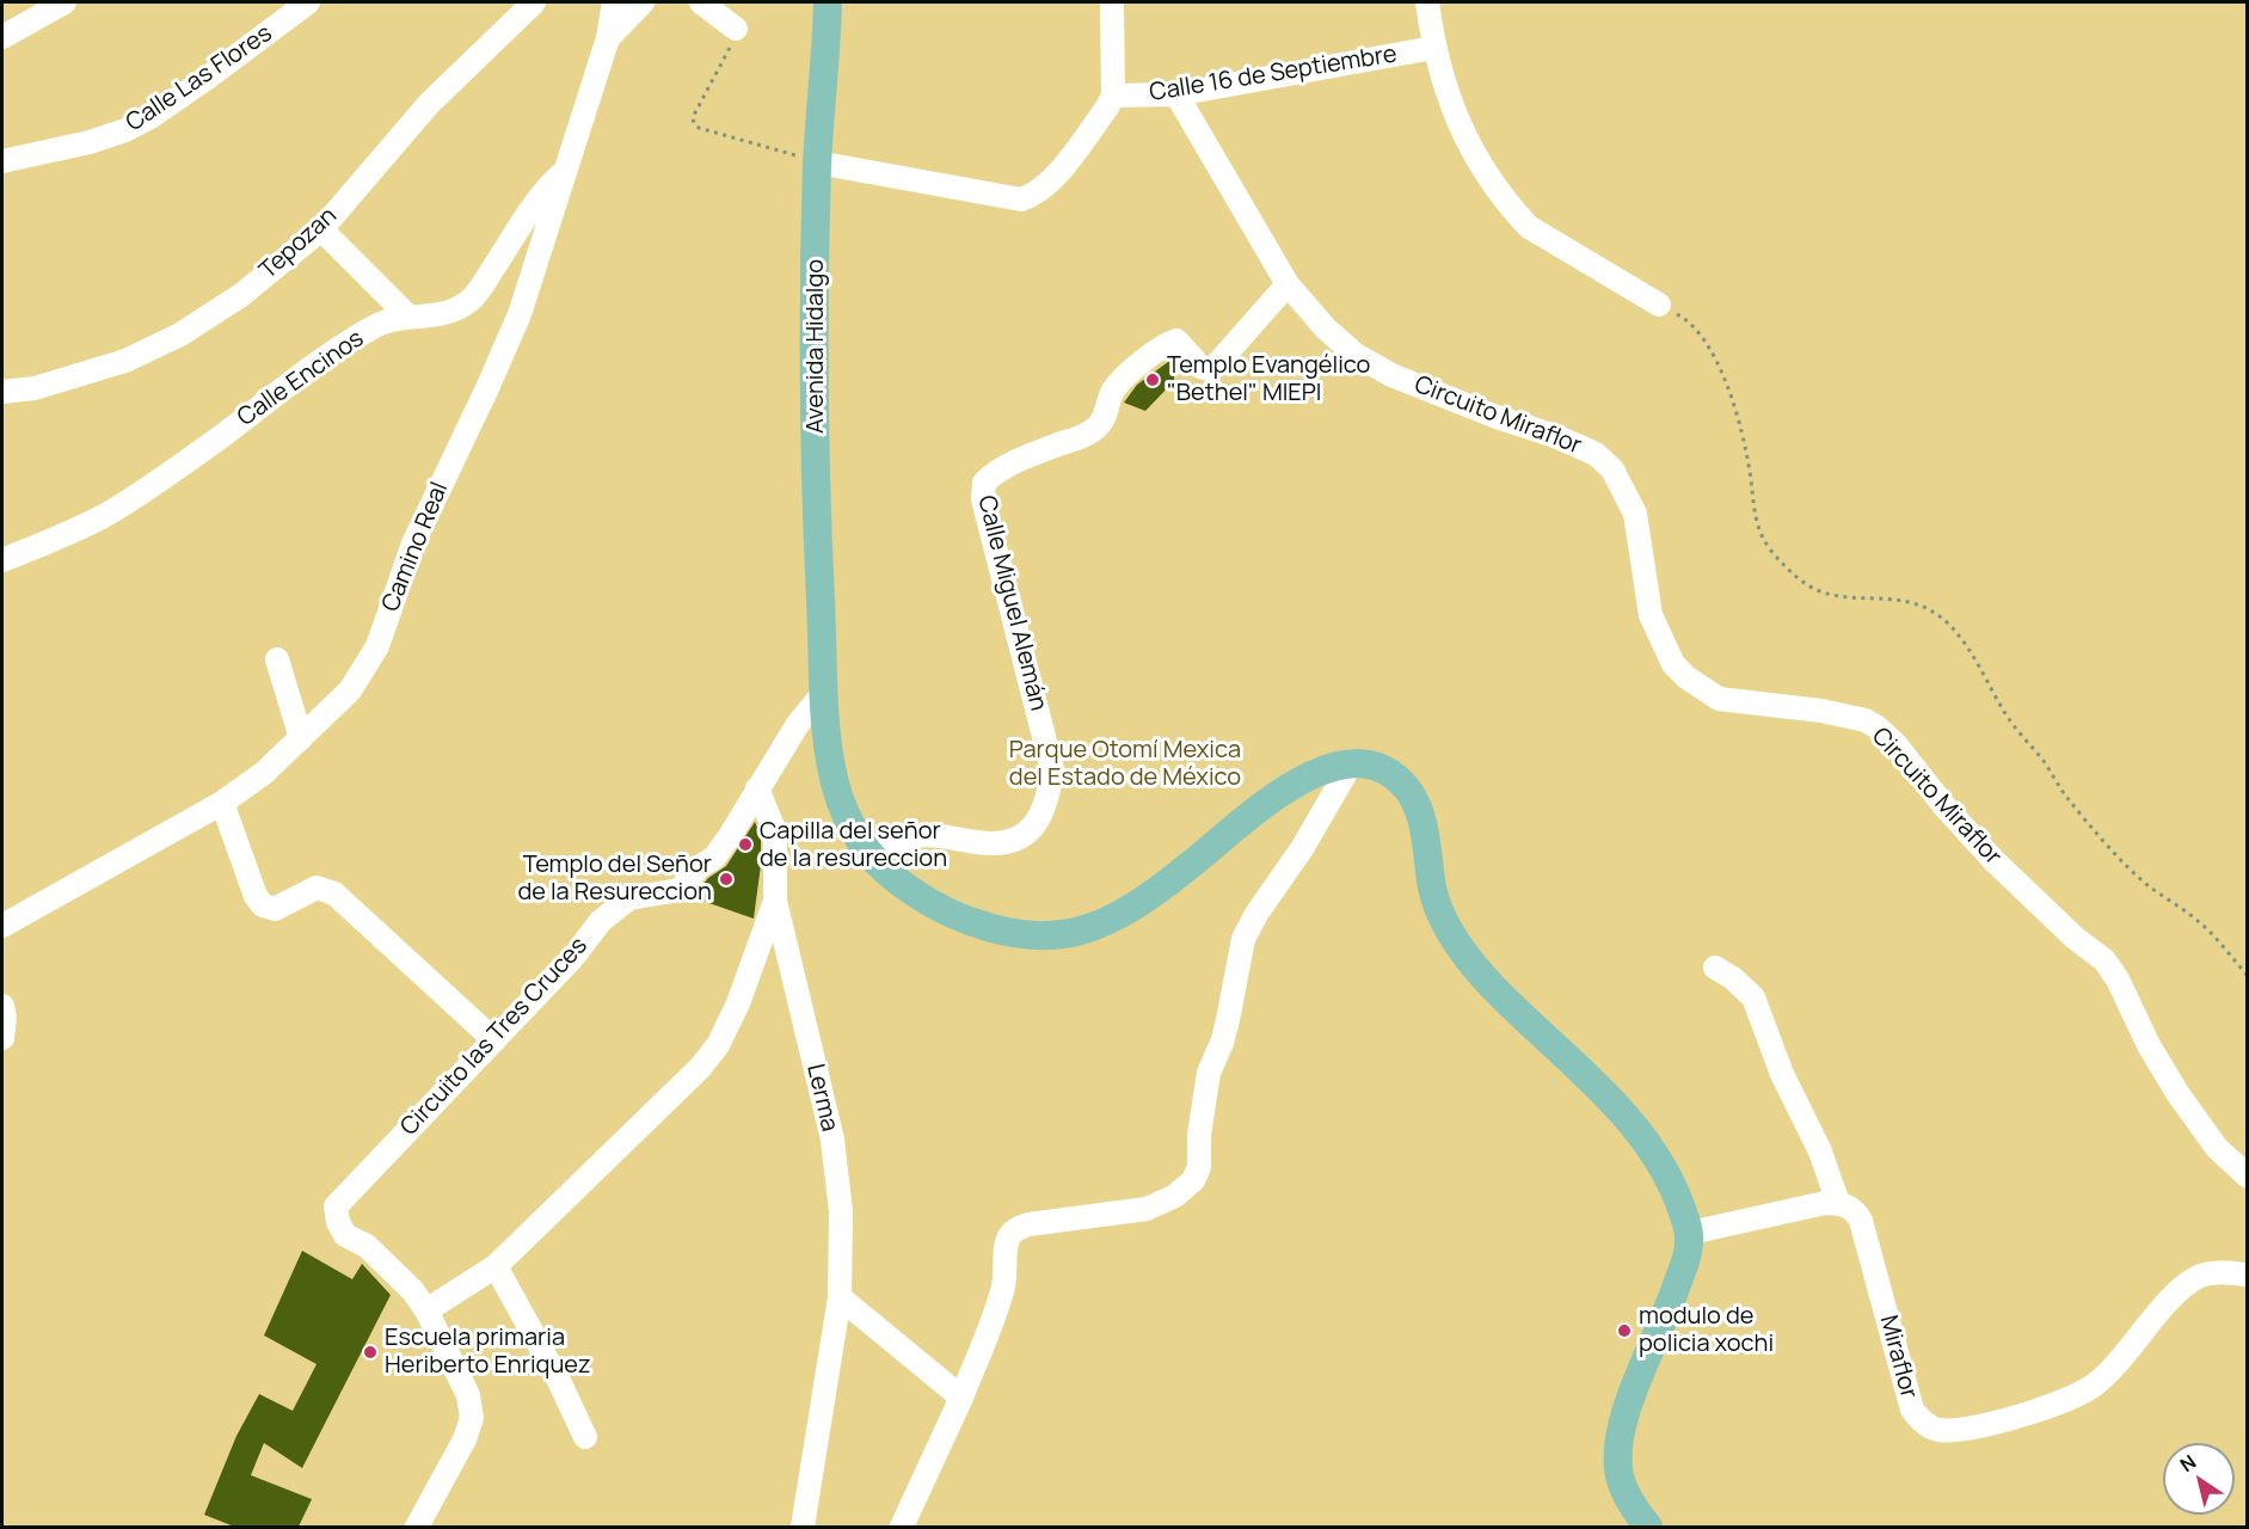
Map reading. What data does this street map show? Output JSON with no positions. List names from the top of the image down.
{
  "streets": {
    "main road": ["Avenida Hidalgo"],
    "street": [
      "Calle 16 de Septiembre",
      "Calle Las Flores",
      "Tepozan",
      "Calle Encinos",
      "Circuito Miraflor",
      "Camino Real",
      "Calle Miguel Alemán",
      "Circuito las Tres Cruces",
      "Lerma",
      "Miraflor"
    ]
  },
  "crossings": [
    ["Calle 16 de Septiembre", "Circuito Miraflor"],
    ["Avenida Hidalgo", "Calle Miguel Alemán"],
    ["Avenida Hidalgo", "Circuito las Tres Cruces"],
    ["Calle Encinos", "Camino Real"],
    ["Circuito Miraflor", "Calle Miguel Alemán"]
  ],
  "parks": ["Parque Otomí Mexica del Estado de México"],
  "places": [
    "Templo Evangélico \"Bethel\" MIEPI",
    "Capilla del señor de la resureccion",
    "Templo del Señor de la Resureccion",
    "modulo de policia xochi",
    "Escuela primaria Heriberto Enriquez"
  ],
  "north": "top left"
}
